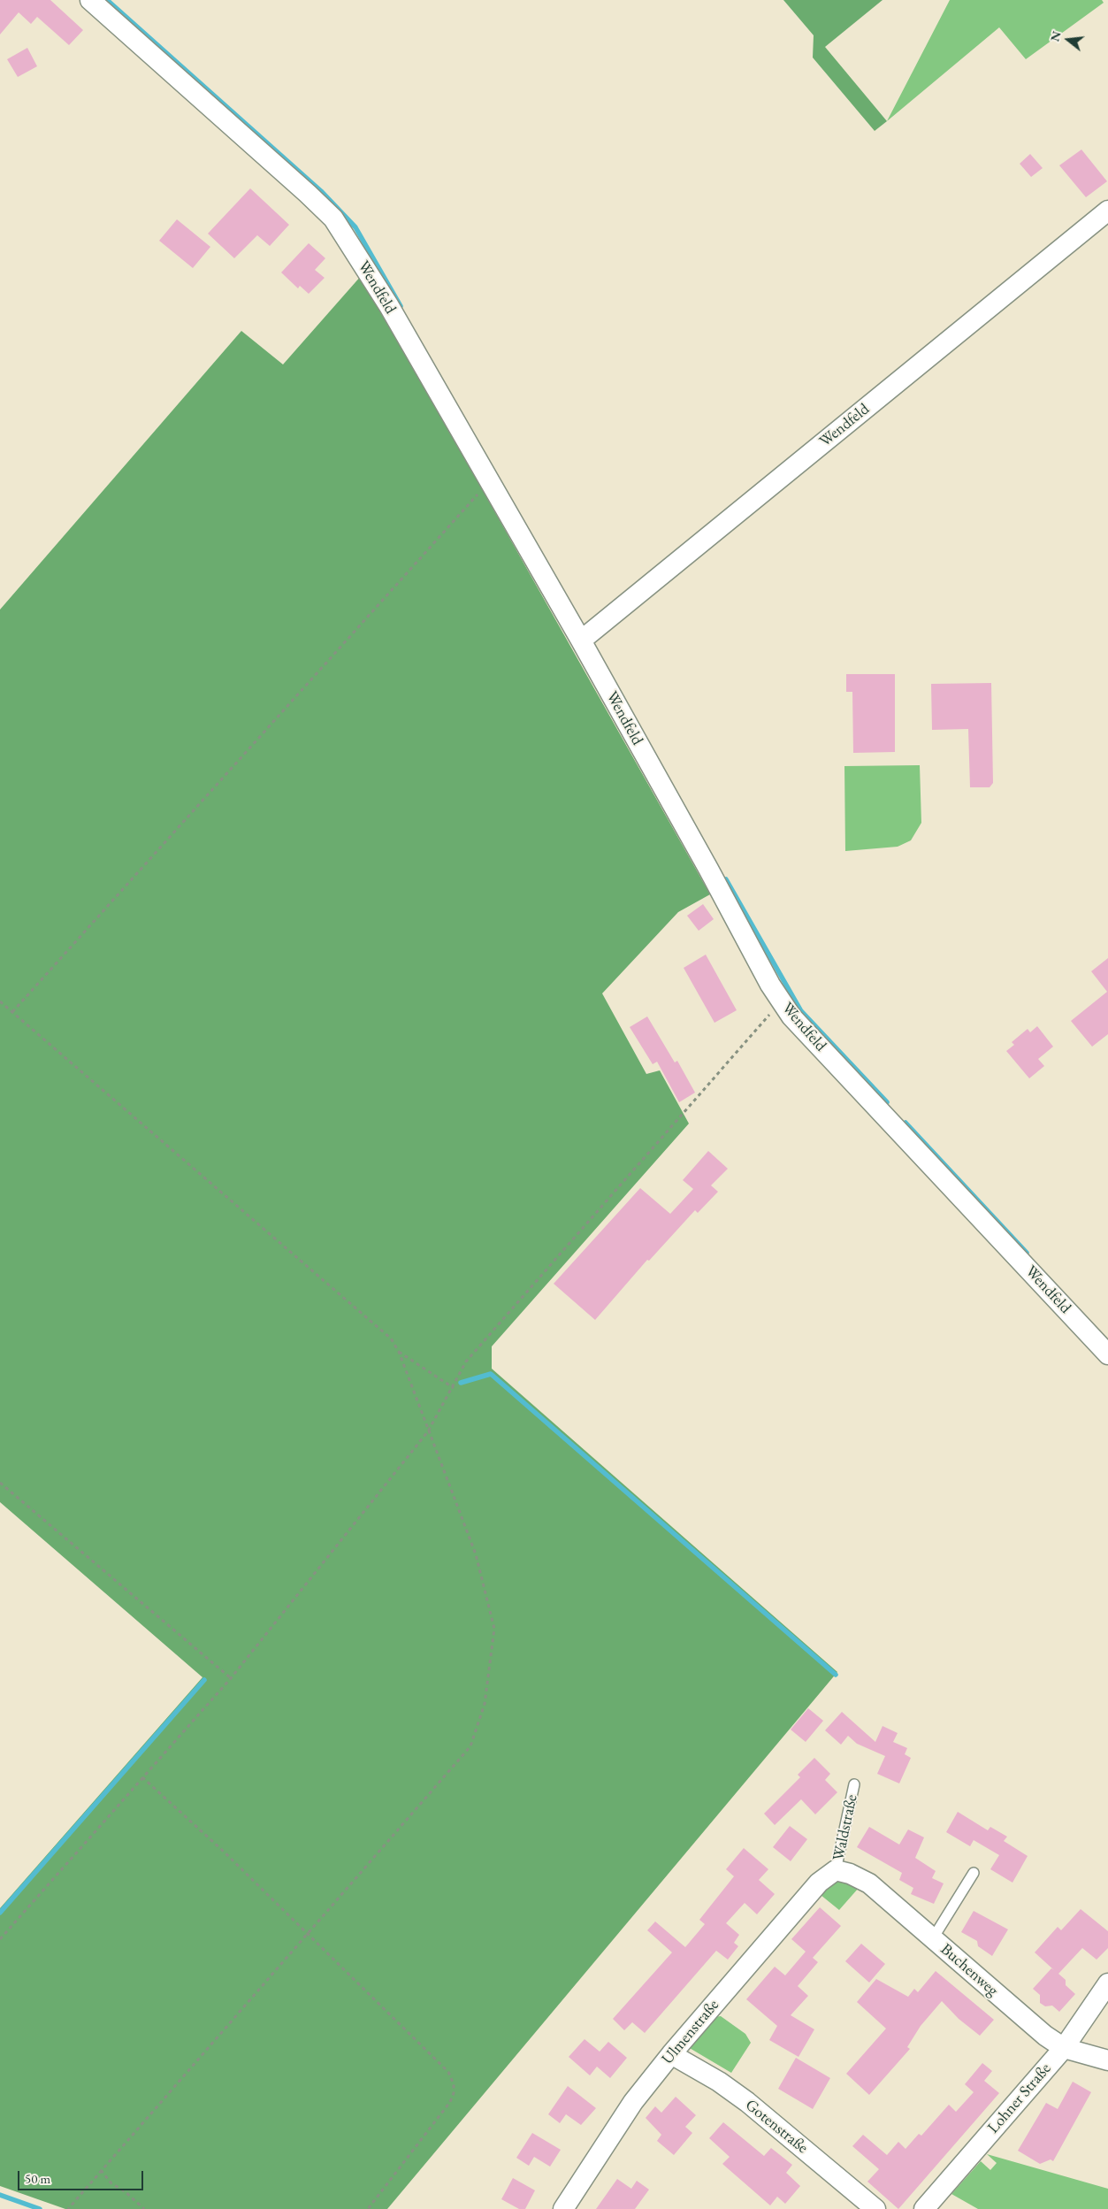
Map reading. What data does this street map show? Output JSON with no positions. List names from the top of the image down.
{
  "streets": {
    "street": [
      "Wendfeld",
      "Buchenweg",
      "Ulmenstraße",
      "Lohner Straße",
      "Gotenstraße"
    ],
    "lane": ["Waldstraße"]
  },
  "crossings": [
    ["Waldstraße", "Buchenweg"],
    ["Waldstraße", "Ulmenstraße"],
    ["Buchenweg", "Ulmenstraße"],
    ["Buchenweg", "Lohner Straße"],
    ["Ulmenstraße", "Gotenstraße"]
  ],
  "scale_bar": "50 m",
  "north": "left"
}
